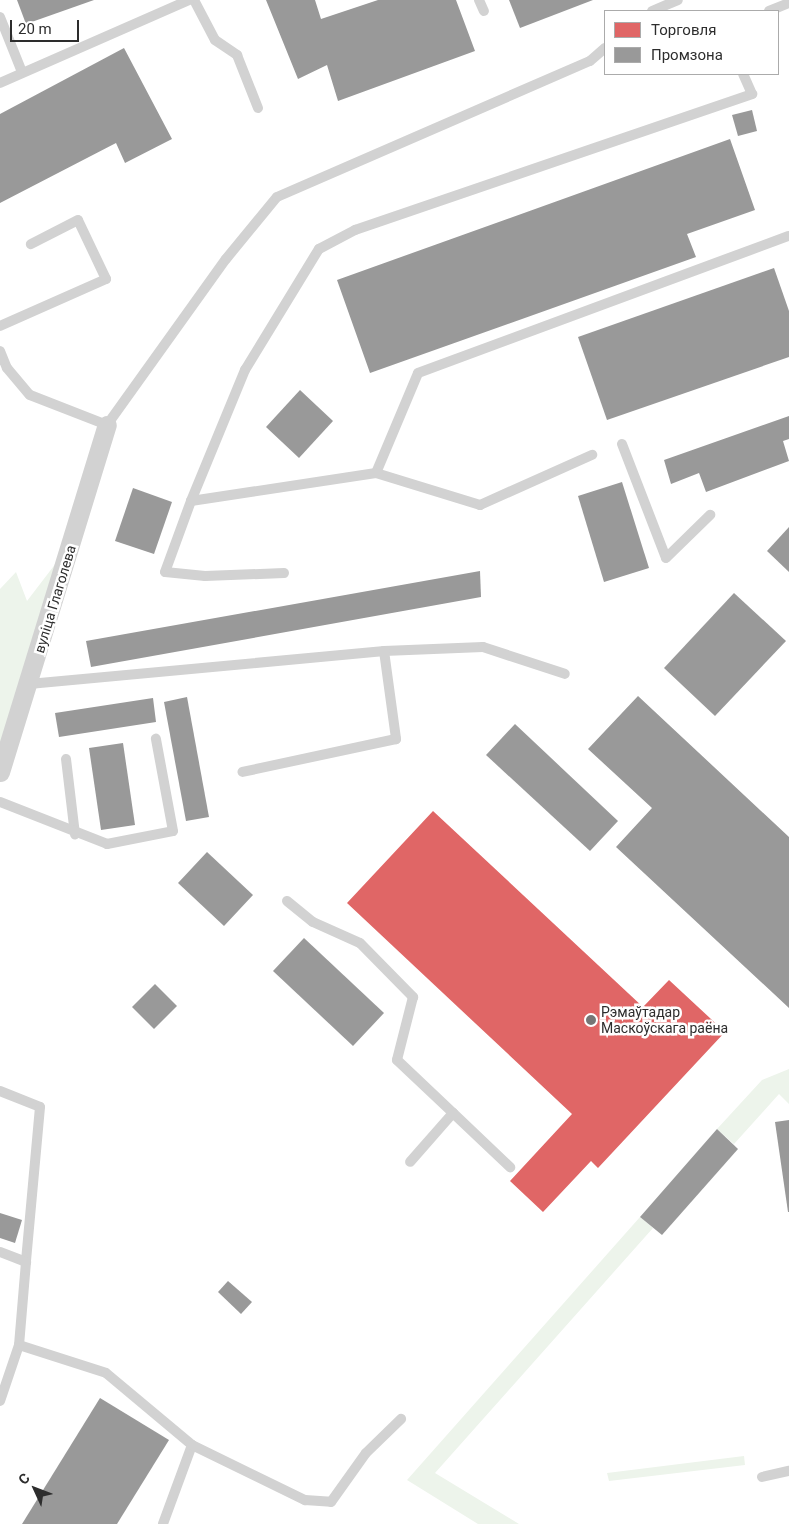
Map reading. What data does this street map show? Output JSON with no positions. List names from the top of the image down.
{
  "streets": {
    "street": ["вуліца Глаголева"]
  },
  "places": ["Рэмаўтадар Маскоўскага раёна"],
  "legend": ["Торговля", "Промзона"],
  "scale_bar": "20 m",
  "north": "top left"
}
